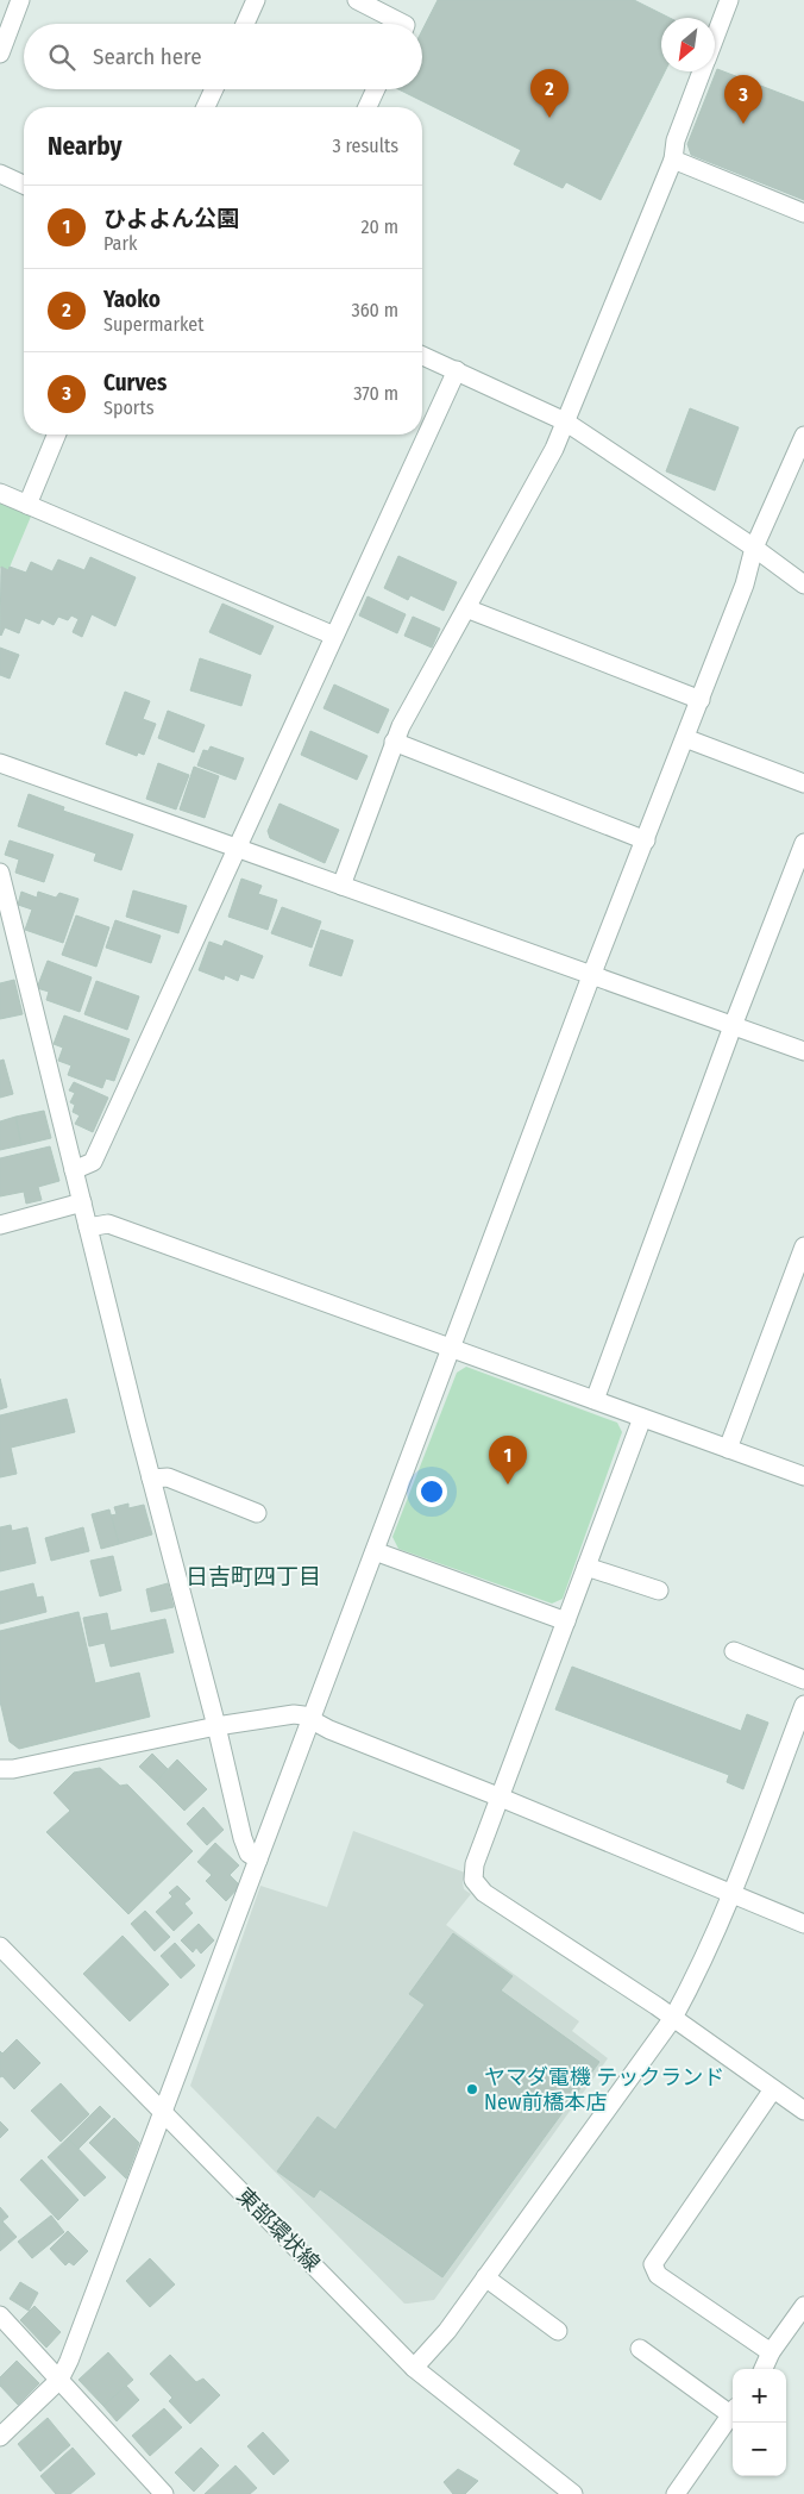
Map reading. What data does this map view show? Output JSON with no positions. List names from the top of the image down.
{
  "streets": {
    "street": ["東部環状線"]
  },
  "districts": ["日吉町四丁目"],
  "places": ["ヤマダ電機 テックランド New前橋本店"],
  "north": "bottom left",
  "page": {
    "search": "Search here",
    "pins": ["2", "3", "1"],
    "heading": ["Nearby", "3 results"],
    "list": [
      {
        "mark": "1",
        "name": "ひよよん公園",
        "note": "Park",
        "value": "20 m"
      },
      {
        "mark": "2",
        "name": "Yaoko",
        "note": "Supermarket",
        "value": "360 m"
      },
      {
        "mark": "3",
        "name": "Curves",
        "note": "Sports",
        "value": "370 m"
      }
    ],
    "map_buttons": ["+", "−"]
  }
}
